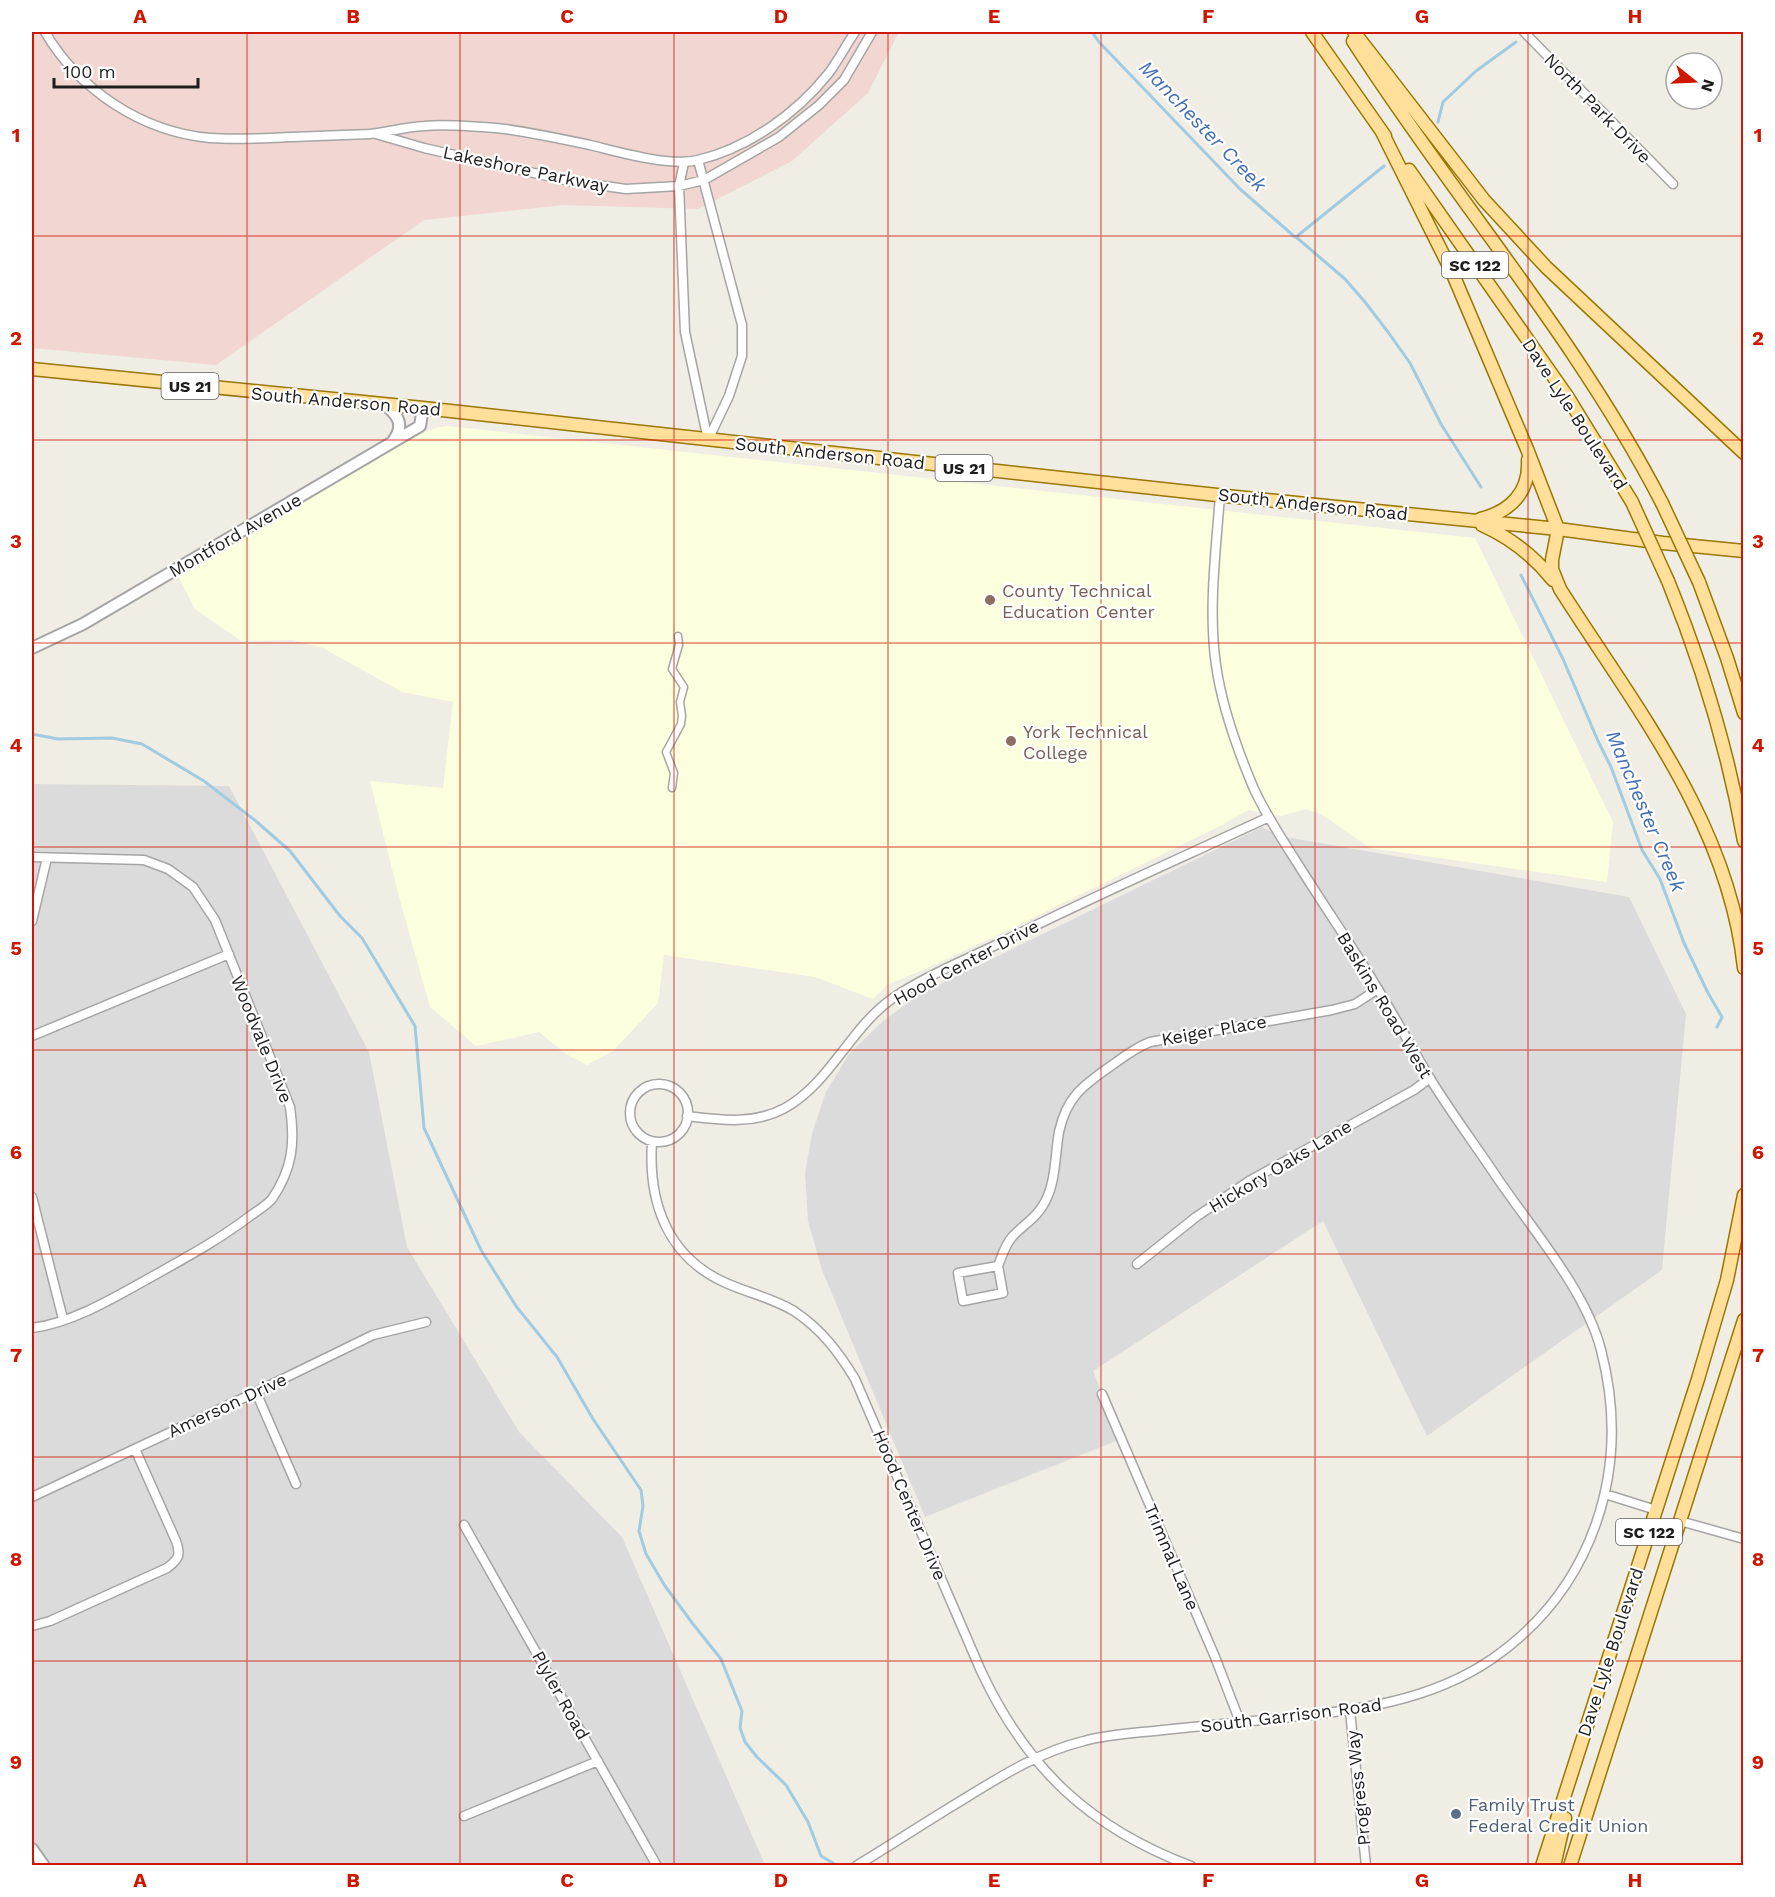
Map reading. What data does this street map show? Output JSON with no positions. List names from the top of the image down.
{
  "streets": {
    "main road": [
      "SC 122",
      "US 21",
      "South Anderson Road",
      "Dave Lyle Boulevard"
    ],
    "street": [
      "North Park Drive",
      "Lakeshore Parkway",
      "Montford Avenue",
      "Hood Center Drive",
      "Baskins Road West",
      "Keiger Place",
      "Woodvale Drive",
      "Hickory Oaks Lane",
      "Amerson Drive",
      "Trimnal Lane",
      "Plyler Road",
      "South Garrison Road",
      "Progress Way"
    ]
  },
  "crossings": [
    ["South Anderson Road", "Montford Avenue"],
    ["South Anderson Road", "Baskins Road West"],
    ["Hood Center Drive", "Baskins Road West"],
    ["Hood Center Drive", "South Garrison Road"],
    ["Baskins Road West", "Keiger Place"],
    ["Baskins Road West", "Hickory Oaks Lane"],
    ["Baskins Road West", "South Garrison Road"],
    ["Trimnal Lane", "South Garrison Road"],
    ["South Garrison Road", "Progress Way"]
  ],
  "water": ["Manchester Creek"],
  "places": ["County Technical Education Center", "York Technical College", "Family Trust Federal Credit Union"],
  "scale_bar": "100 m",
  "north": "right",
  "grid": {
    "columns": [
      "A",
      "B",
      "C",
      "D",
      "E",
      "F",
      "G",
      "H"
    ],
    "rows": [
      "1",
      "2",
      "3",
      "4",
      "5",
      "6",
      "7",
      "8",
      "9"
    ]
  }
}
